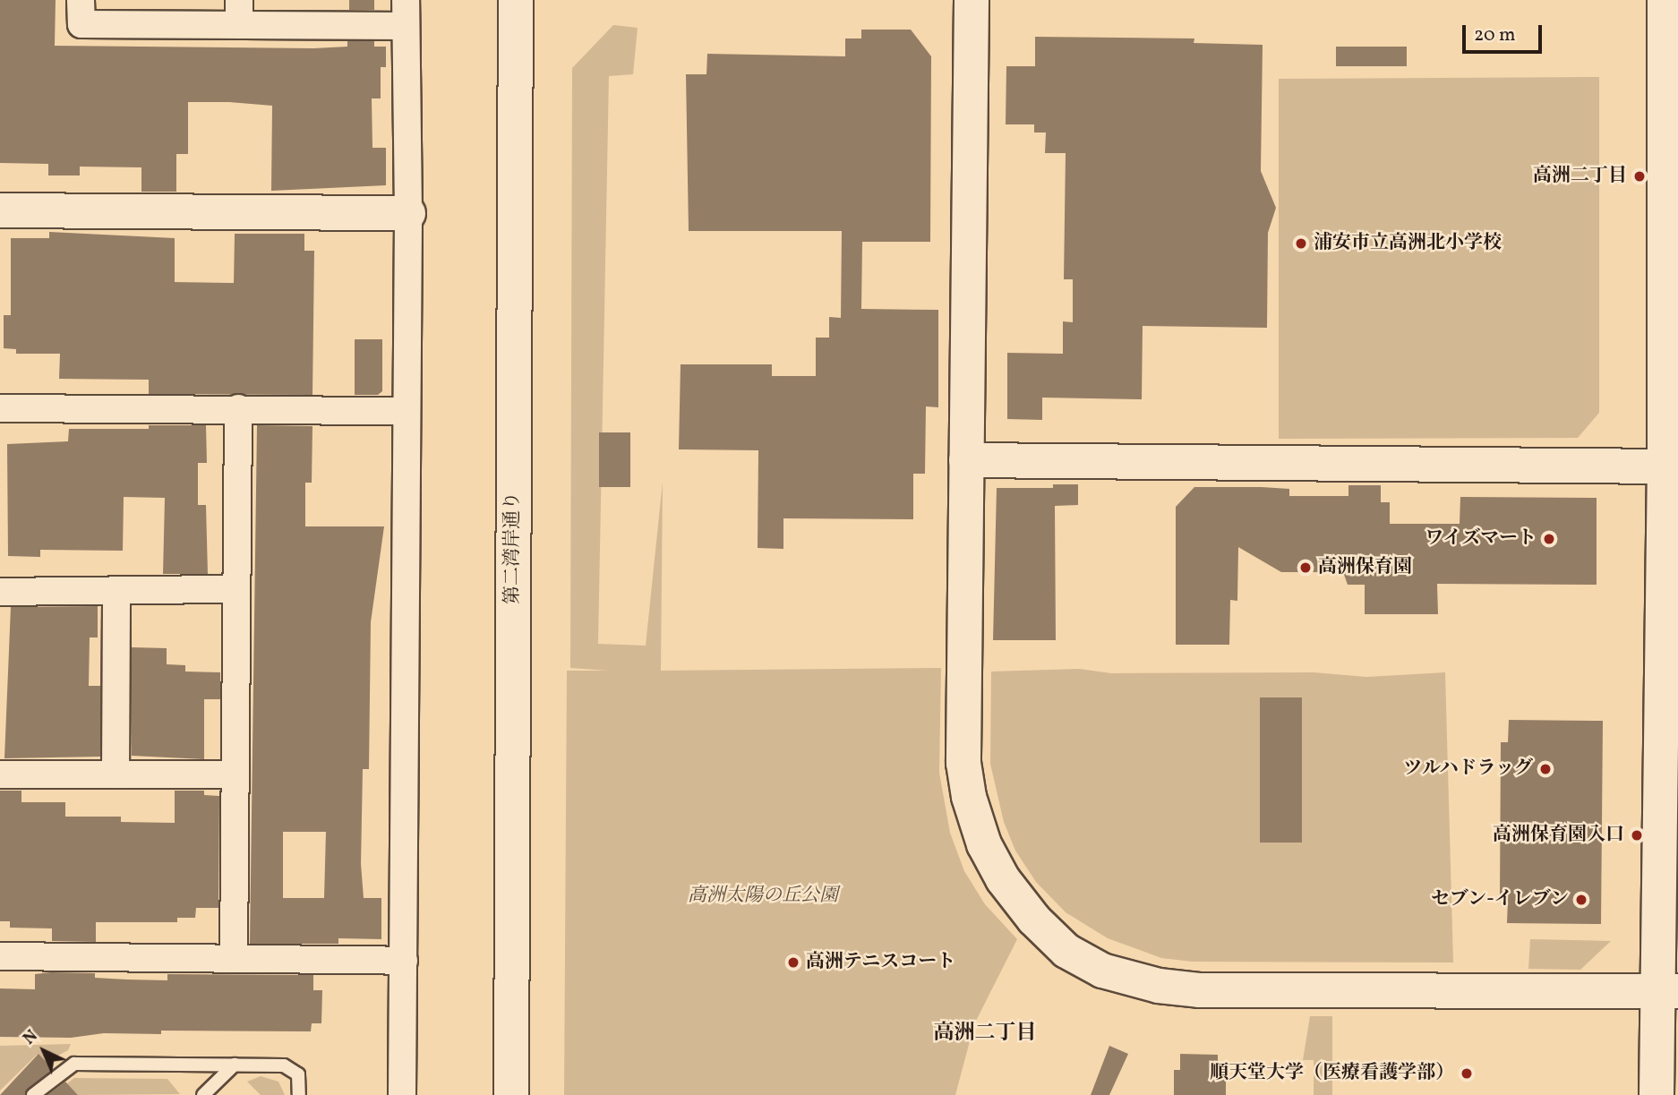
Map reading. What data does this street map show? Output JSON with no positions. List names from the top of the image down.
{
  "streets": {
    "street": ["第二湾岸通り"]
  },
  "districts": ["高洲二丁目"],
  "parks": ["高洲太陽の丘公園"],
  "places": [
    "高洲二丁目",
    "浦安市立高洲北小学校",
    "ワイズマート",
    "高洲保育園",
    "ツルハドラッグ",
    "高洲保育園入口",
    "セブン-イレブン",
    "高洲テニスコート",
    "順天堂大学（医療看護学部）"
  ],
  "scale_bar": "20 m",
  "north": "top left"
}
